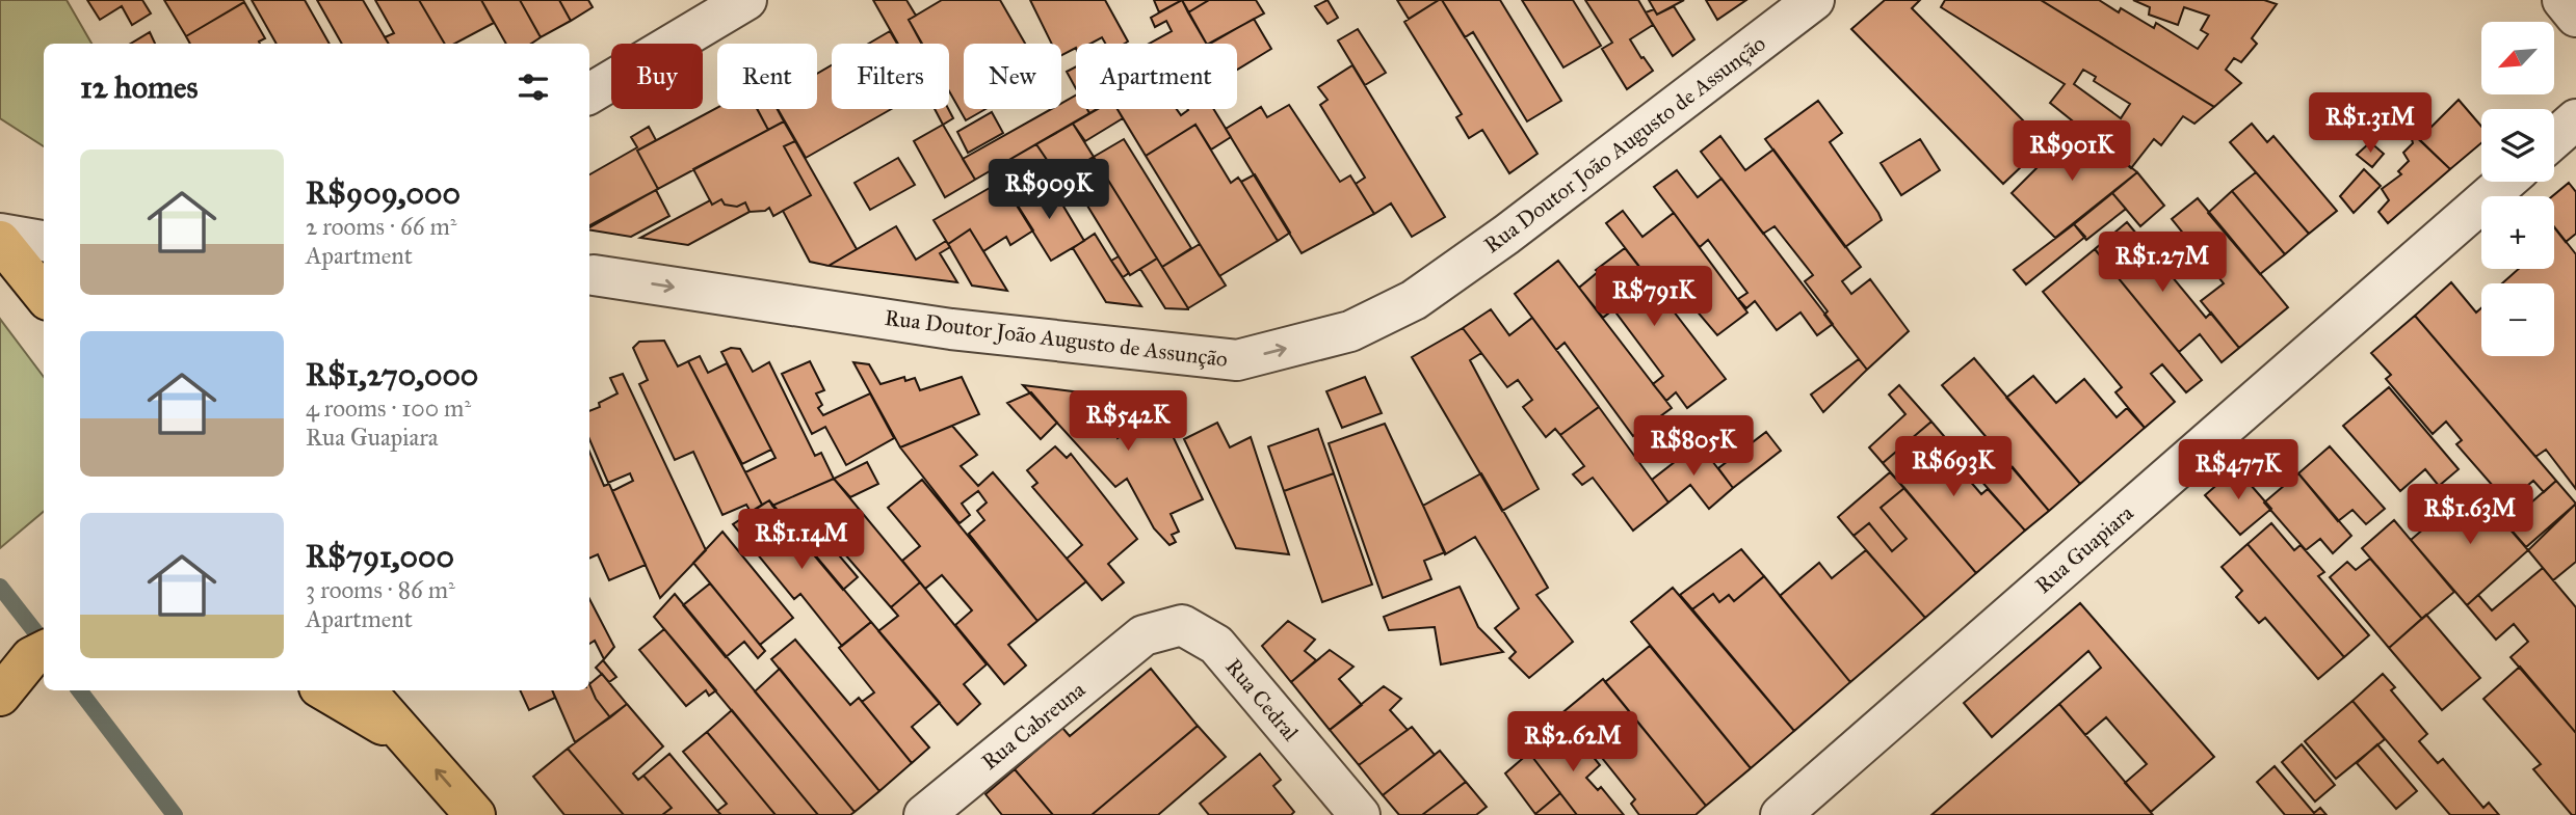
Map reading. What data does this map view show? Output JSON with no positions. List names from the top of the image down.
{
  "streets": {
    "street": [
      "Rua Doutor João Augusto de Assunção",
      "Rua Guapiara",
      "Rua Cedral",
      "Rua Cabreuna"
    ]
  },
  "crossings": [
    ["Rua Cedral", "Rua Cabreuna"]
  ],
  "one_way": ["Rua Doutor João Augusto de Assunção"],
  "north": "bottom left",
  "page": {
    "map_buttons": ["+", "−"],
    "chip": [
      "Buy",
      "Rent",
      "Filters",
      "New",
      "Apartment"
    ],
    "heading": "12 homes",
    "price": [
      "R$1.31M",
      "R$901K",
      "R$909K",
      "R$1.27M",
      "R$791K",
      "R$542K",
      "R$805K",
      "R$693K",
      "R$477K",
      "R$1.63M",
      "R$1.14M",
      "R$2.62M"
    ],
    "list": [
      {
        "name": "R$909,000",
        "note": "2 rooms · 66 m² · Apartment"
      },
      {
        "name": "R$1,270,000",
        "note": "4 rooms · 100 m² · Rua Guapiara"
      },
      {
        "name": "R$791,000",
        "note": "3 rooms · 86 m² · Apartment"
      }
    ]
  }
}
